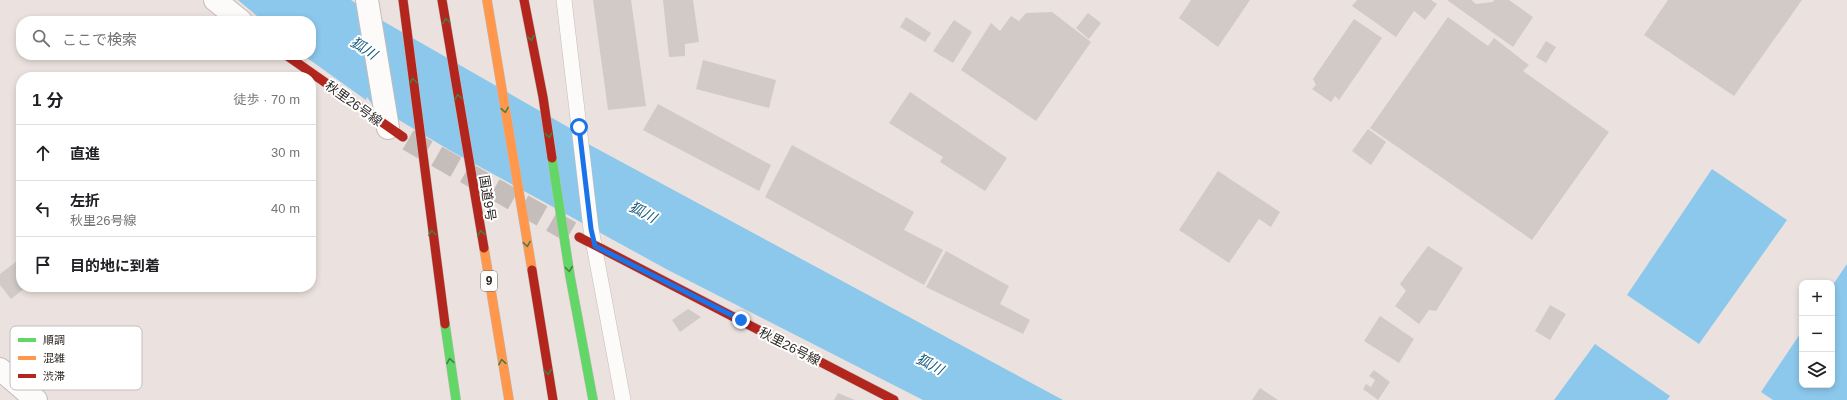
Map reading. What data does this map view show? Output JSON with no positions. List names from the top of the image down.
{
  "streets": {
    "main road": ["秋里26号線", "国道9号", "9"]
  },
  "water": ["狐川"],
  "legend": ["順調", "混雑", "渋滞"],
  "page": {
    "search": "ここで検索",
    "heading": ["1 分", "徒歩 · 70 m"],
    "list": [
      ["直進", "30 m"],
      ["左折", "秋里26号線", "40 m"],
      "目的地に到着"
    ],
    "map_buttons": ["+", "−"]
  }
}
